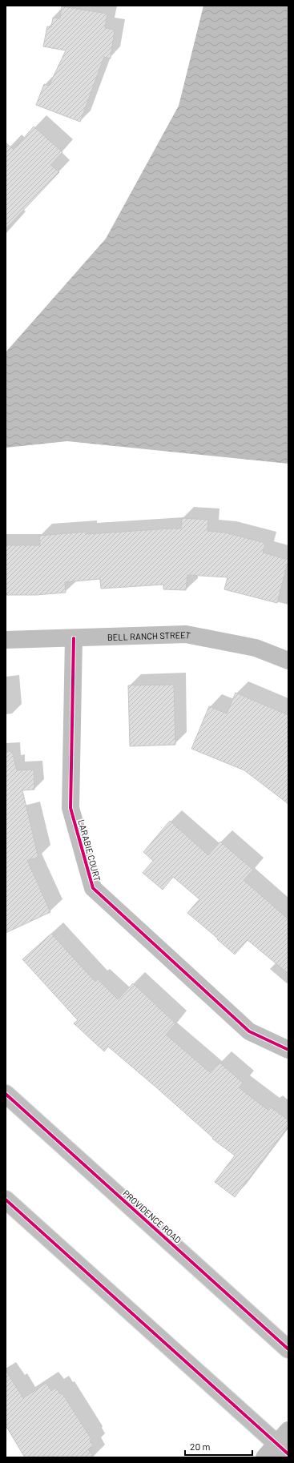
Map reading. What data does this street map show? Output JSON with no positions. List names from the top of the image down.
{
  "streets": {
    "street": ["BELL RANCH STREET", "LARABIE COURT", "PROVIDENCE ROAD"]
  },
  "crossings": [
    ["BELL RANCH STREET", "LARABIE COURT"]
  ],
  "scale_bar": "20 m"
}
